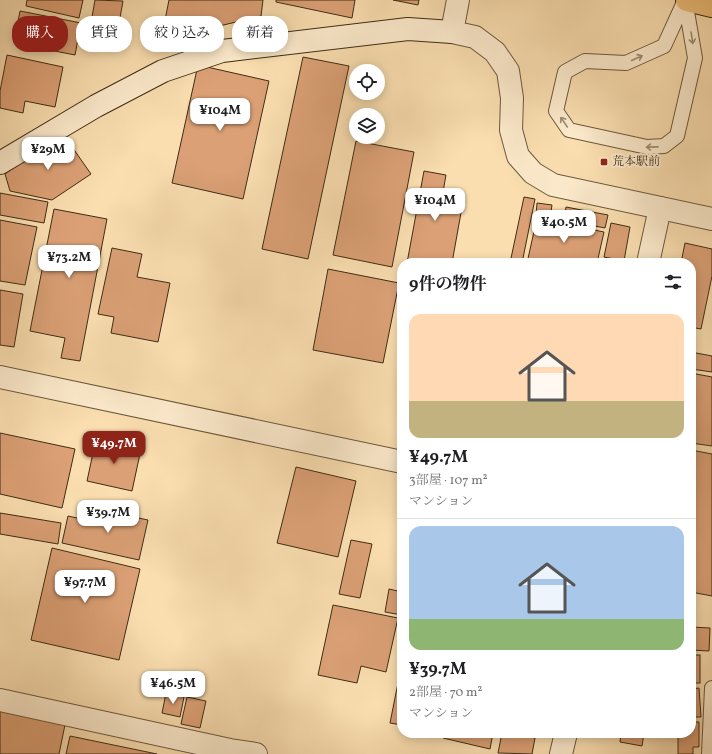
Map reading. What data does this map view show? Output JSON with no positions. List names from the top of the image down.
{
  "places": {
    "transit": ["荒本駅前"]
  },
  "page": {
    "chip": [
      "購入",
      "賃貸",
      "絞り込み",
      "新着"
    ],
    "price": [
      "¥104M",
      "¥29M",
      "¥104M",
      "¥40.5M",
      "¥73.2M",
      "¥49.7M",
      "¥39.7M",
      "¥97.7M",
      "¥46.5M"
    ],
    "heading": "9件の物件",
    "list": [
      {
        "name": "¥49.7M",
        "note": "3部屋 · 107 m² · マンション"
      },
      {
        "name": "¥39.7M",
        "note": "2部屋 · 70 m² · マンション"
      }
    ]
  }
}
